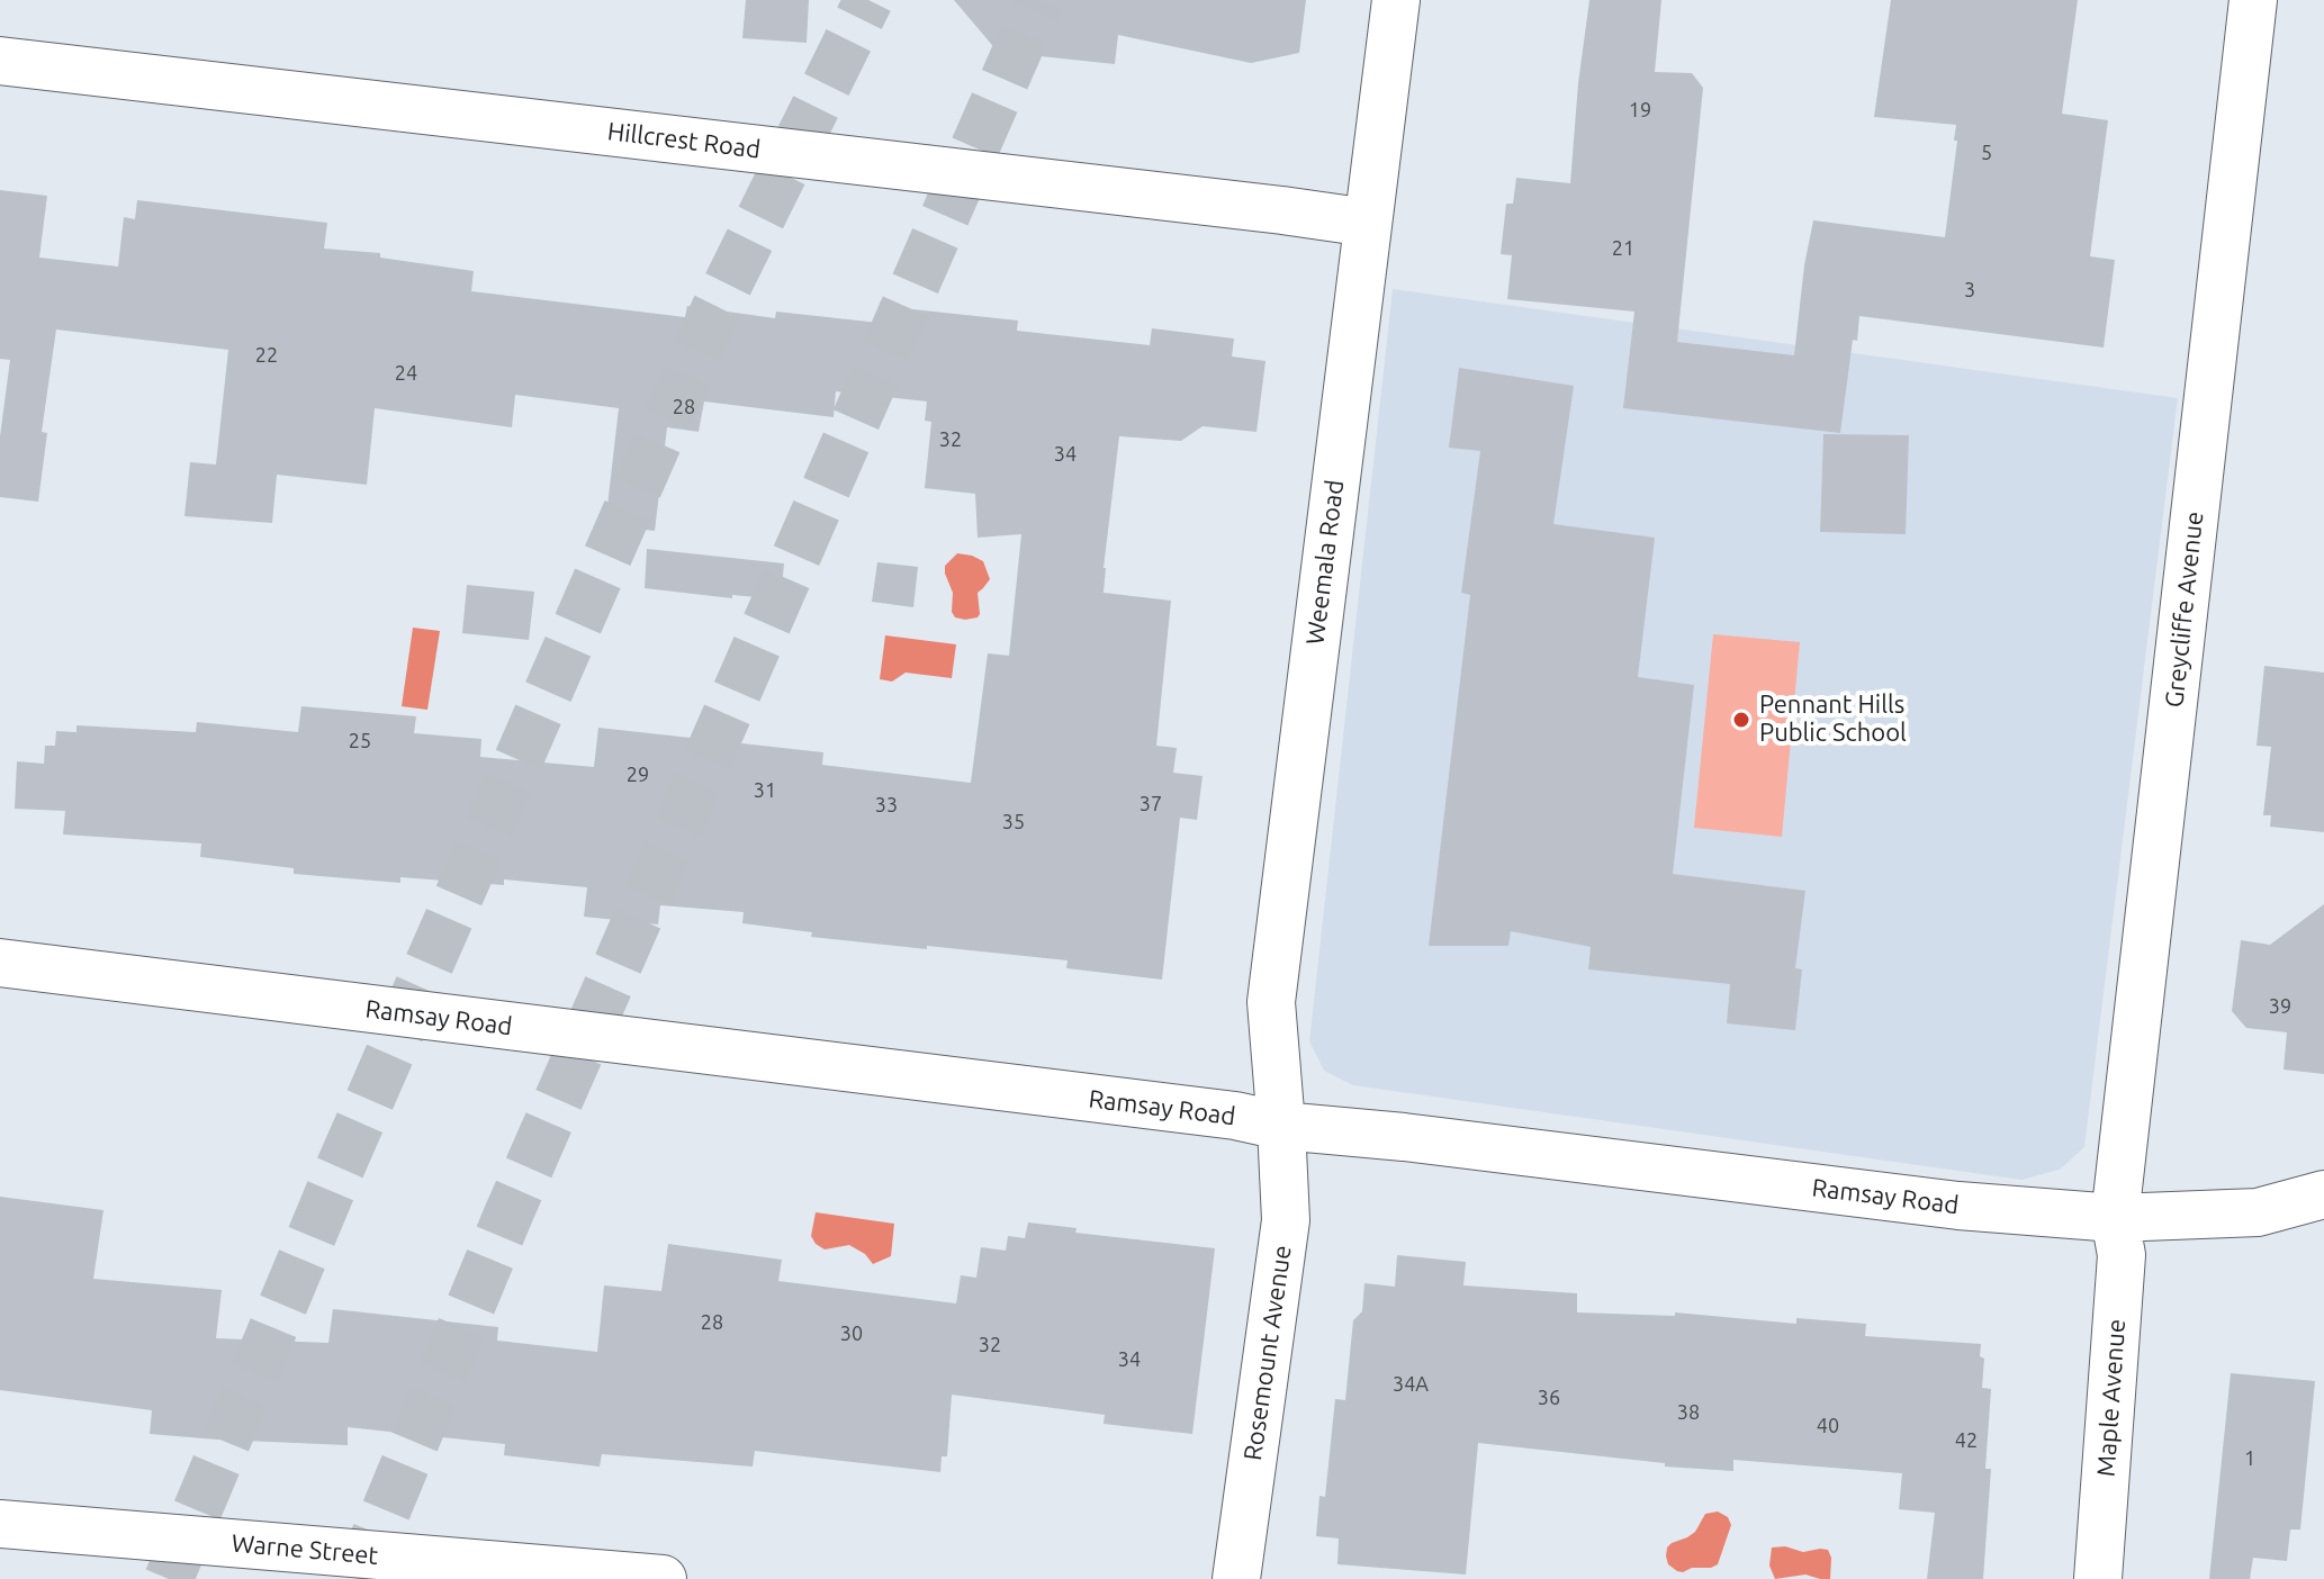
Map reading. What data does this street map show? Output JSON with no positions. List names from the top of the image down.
{
  "streets": {
    "street": [
      "Hillcrest Road",
      "Weemala Road",
      "Greycliffe Avenue",
      "Ramsay Road",
      "Rosemount Avenue",
      "Maple Avenue",
      "Warne Street"
    ]
  },
  "crossings": [
    ["Hillcrest Road", "Weemala Road"],
    ["Weemala Road", "Ramsay Road"],
    ["Weemala Road", "Rosemount Avenue"],
    ["Greycliffe Avenue", "Ramsay Road"],
    ["Greycliffe Avenue", "Maple Avenue"],
    ["Ramsay Road", "Rosemount Avenue"],
    ["Ramsay Road", "Maple Avenue"]
  ],
  "places": ["Pennant Hills Public School"],
  "house_numbers": [
    "19",
    "5",
    "21",
    "3",
    "22",
    "24",
    "28",
    "32",
    "34",
    "25",
    "29",
    "31",
    "37",
    "33",
    "35",
    "39",
    "28",
    "30",
    "32",
    "34",
    "34A",
    "36",
    "38",
    "40",
    "42",
    "1"
  ]
}
